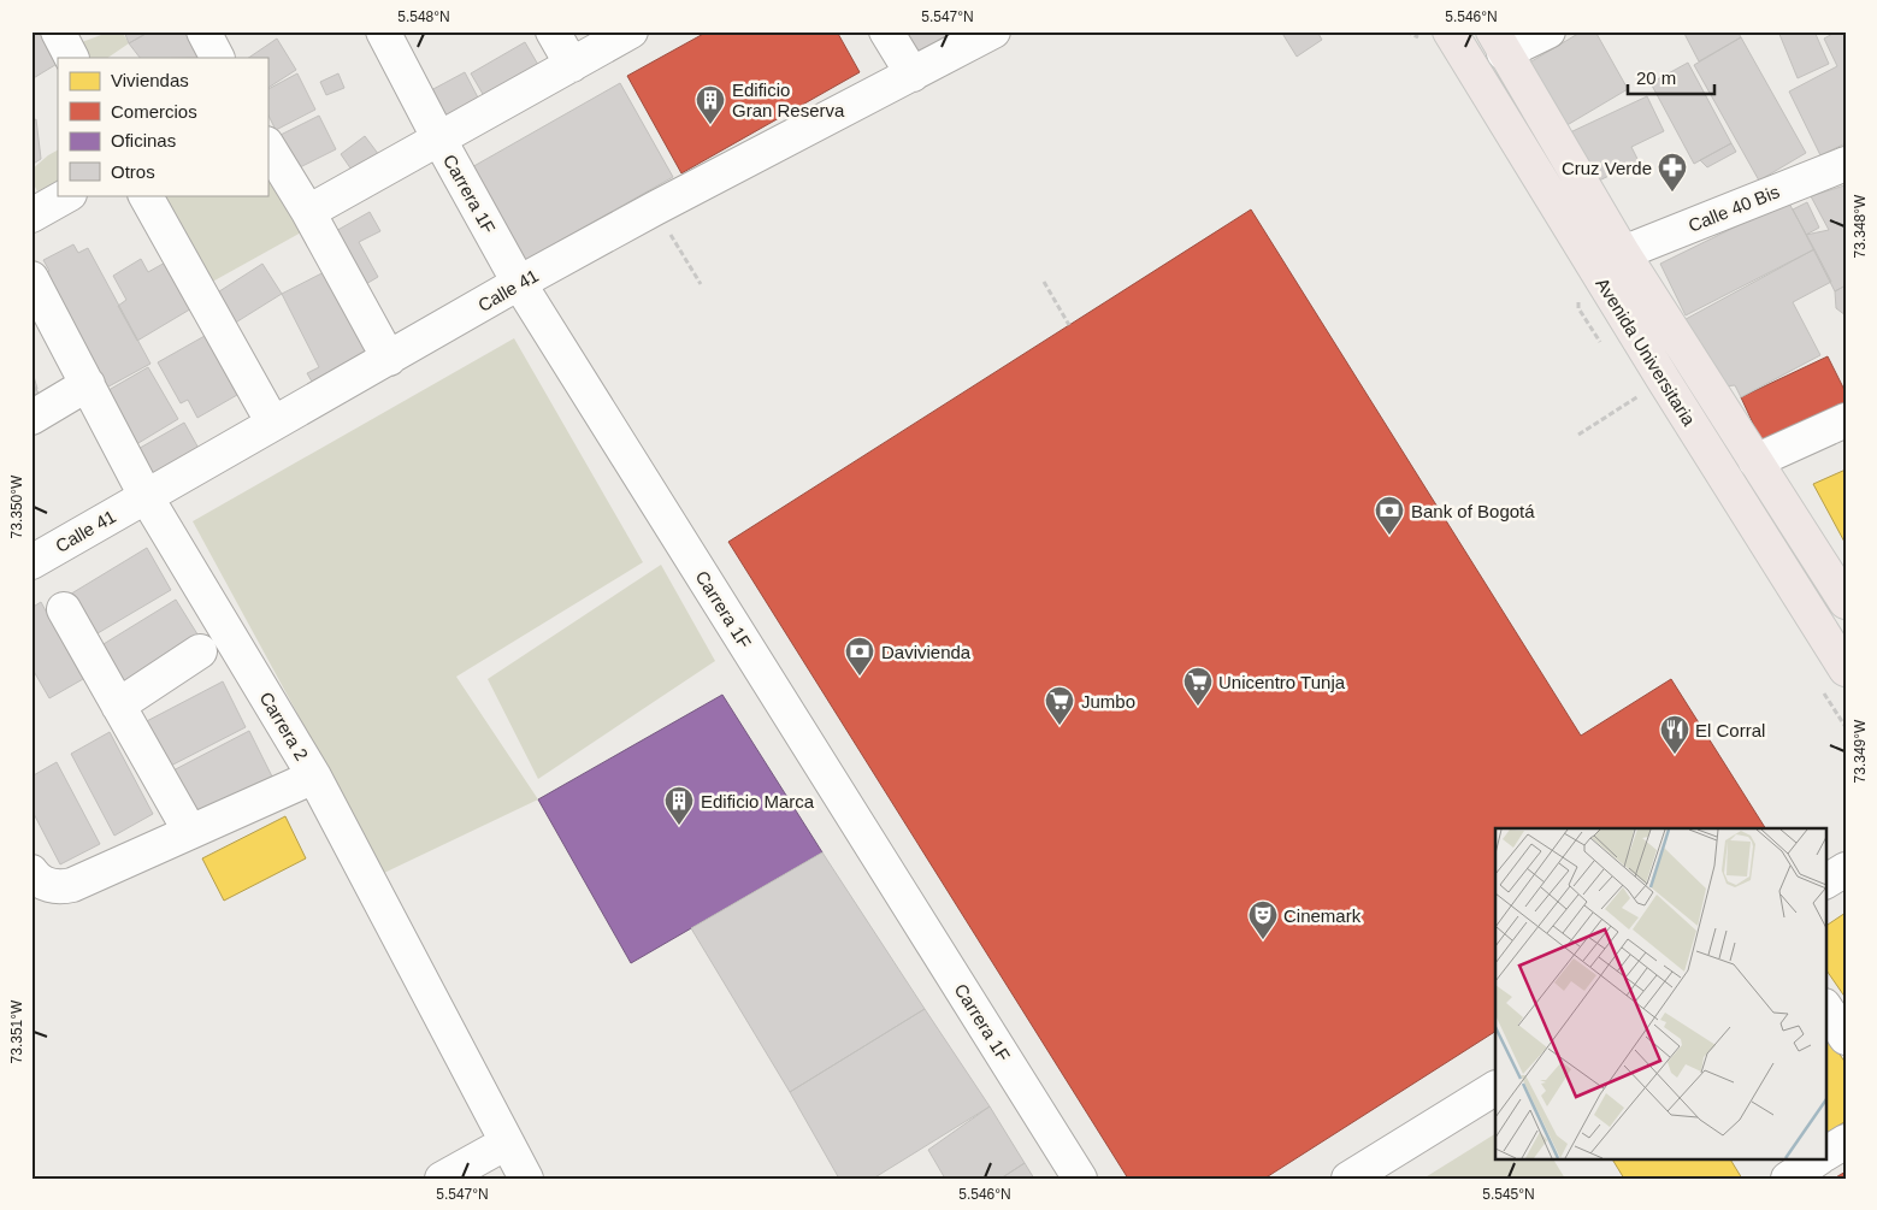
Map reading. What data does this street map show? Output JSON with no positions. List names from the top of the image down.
{
  "streets": {
    "main road": ["Avenida Universitaria"],
    "street": [
      "Carrera 1F",
      "Calle 40 Bis",
      "Calle 41",
      "Carrera 2"
    ]
  },
  "crossings": [
    ["Carrera 1F", "Calle 41"],
    ["Calle 40 Bis", "Avenida Universitaria"],
    ["Calle 41", "Carrera 2"]
  ],
  "places": {
    "building": ["Edificio Gran Reserva", "Edificio Marca"],
    "pharmacy": ["Cruz Verde"],
    "bank": ["Bank of Bogotá", "Davivienda"],
    "supermarket": ["Unicentro Tunja", "Jumbo"],
    "restaurant": ["El Corral"],
    "theatre": ["Cinemark"]
  },
  "legend": [
    "Viviendas",
    "Comercios",
    "Oficinas",
    "Otros"
  ],
  "scale_bar": "20 m",
  "coordinates": [
    "5.548°N",
    "5.547°N",
    "5.546°N",
    "73.348°W",
    "73.350°W",
    "73.349°W",
    "73.351°W",
    "5.545°N"
  ]
}
